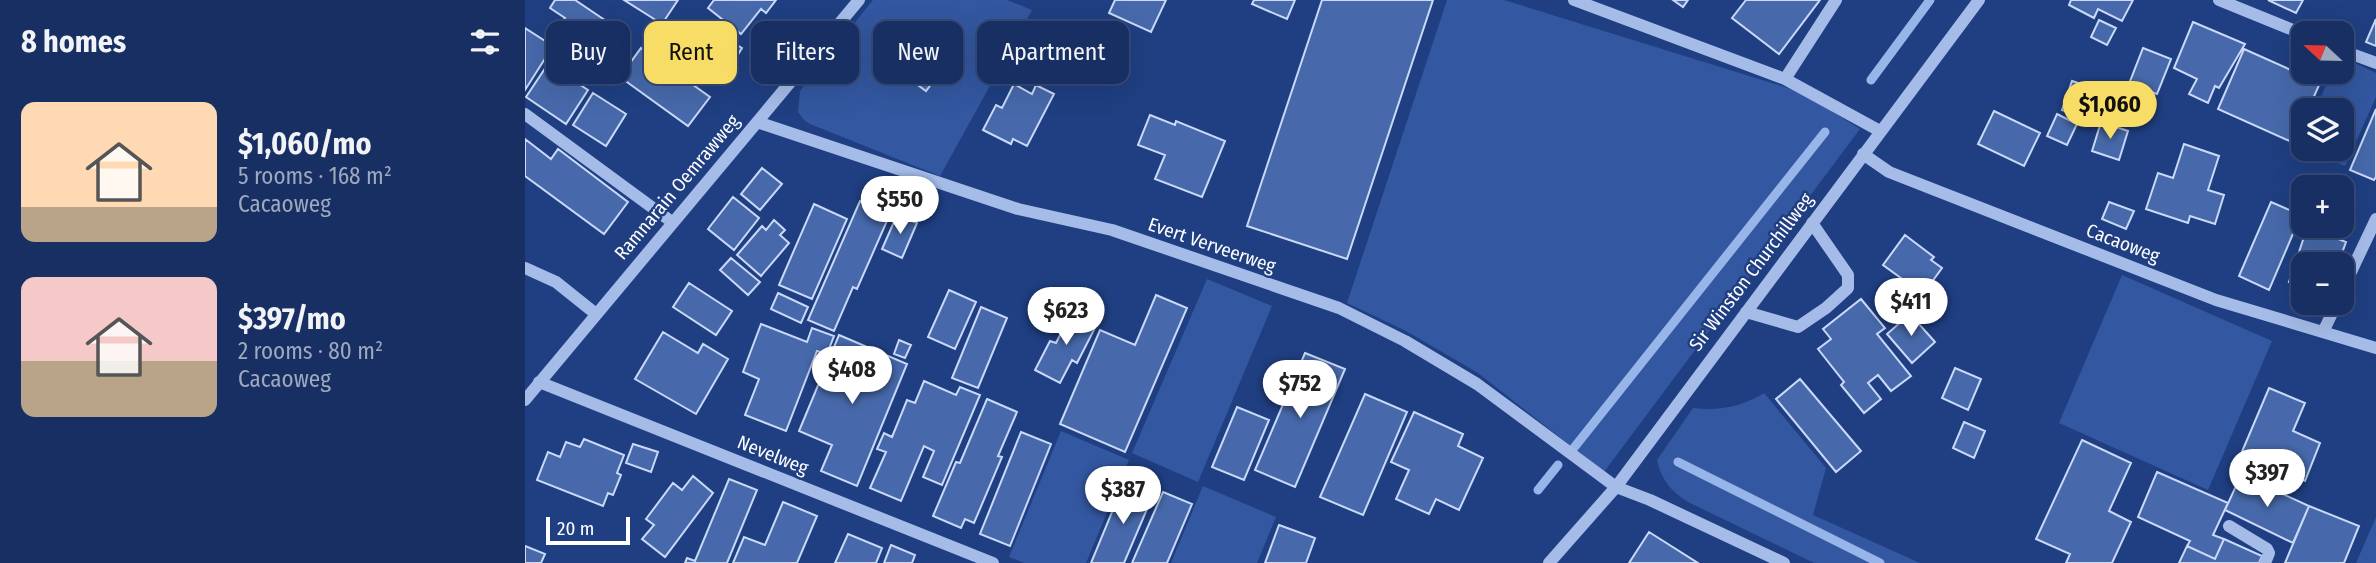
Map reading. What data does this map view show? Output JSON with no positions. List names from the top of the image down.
{
  "streets": {
    "street": [
      "Ramnarain Oemrawweg",
      "Cacaoweg",
      "Evert Verveerweg",
      "Sir Winston Churchillweg",
      "Nevelweg"
    ]
  },
  "crossings": [
    ["Ramnarain Oemrawweg", "Evert Verveerweg"],
    ["Ramnarain Oemrawweg", "Nevelweg"],
    ["Cacaoweg", "Sir Winston Churchillweg"],
    ["Evert Verveerweg", "Sir Winston Churchillweg"]
  ],
  "scale_bar": "20 m",
  "north": "left",
  "page": {
    "heading": "8 homes",
    "map_buttons": ["+", "−"],
    "chip": [
      "Buy",
      "Rent",
      "Filters",
      "New",
      "Apartment"
    ],
    "price": [
      "$1,060",
      "$550",
      "$411",
      "$623",
      "$408",
      "$752",
      "$397",
      "$387"
    ],
    "list": [
      {
        "name": "$1,060/mo",
        "note": "5 rooms · 168 m² · Cacaoweg"
      },
      {
        "name": "$397/mo",
        "note": "2 rooms · 80 m² · Cacaoweg"
      }
    ],
    "scale": "20 m"
  }
}
